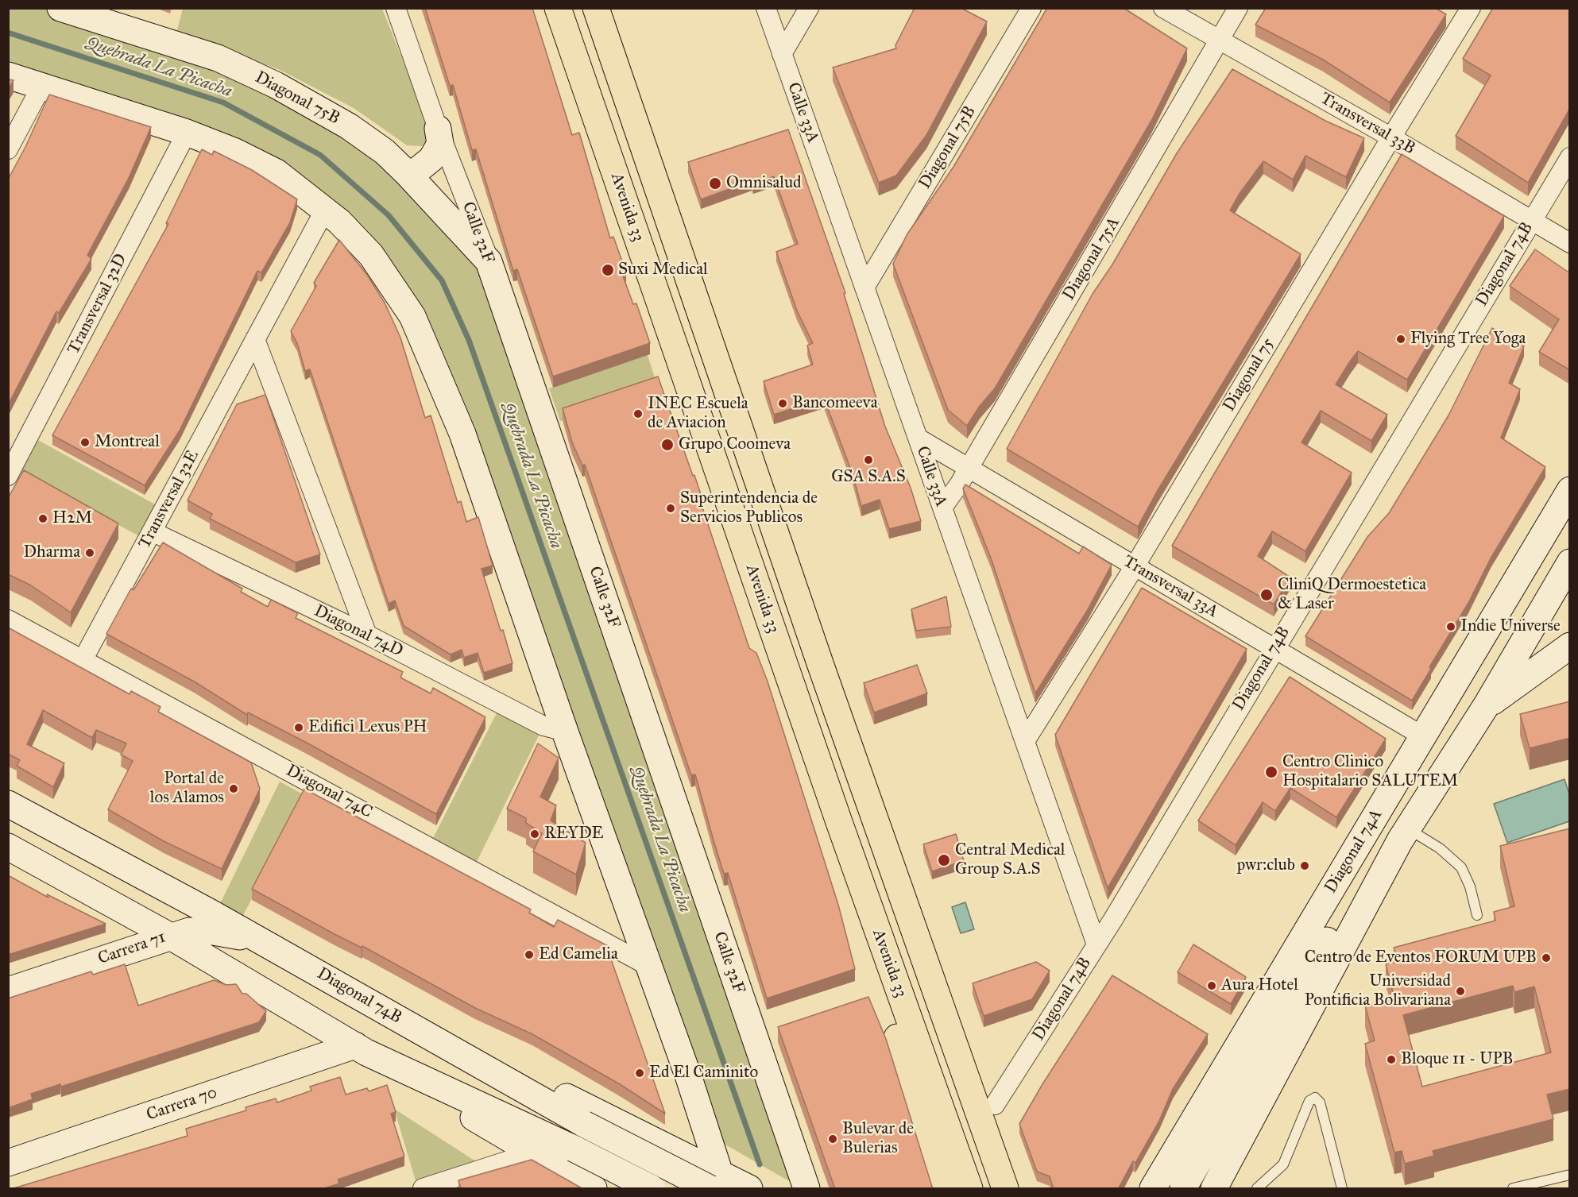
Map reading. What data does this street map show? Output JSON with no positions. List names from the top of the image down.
{
  "streets": {
    "main road": [
      "Diagonal 75B",
      "Avenida 33",
      "Calle 32F",
      "Diagonal 74B",
      "Diagonal 74A",
      "Carrera 71",
      "Carrera 70"
    ],
    "street": [
      "Calle 33A",
      "Transversal 33B",
      "Diagonal 75A",
      "Transversal 32D",
      "Diagonal 75",
      "Transversal 32E",
      "Transversal 33A",
      "Diagonal 74D",
      "Diagonal 74C"
    ]
  },
  "crossings": [
    ["Diagonal 75B", "Calle 33A"],
    ["Diagonal 75B", "Calle 32F"],
    ["Calle 33A", "Diagonal 75A"],
    ["Calle 33A", "Diagonal 74B"],
    ["Calle 33A", "Diagonal 75"],
    ["Calle 33A", "Transversal 33A"],
    ["Transversal 33B", "Diagonal 75A"],
    ["Transversal 33B", "Diagonal 74B"],
    ["Transversal 33B", "Diagonal 75"],
    ["Diagonal 75A", "Transversal 33A"],
    ["Diagonal 74B", "Transversal 33A"],
    ["Diagonal 74B", "Carrera 71"],
    ["Diagonal 75", "Transversal 33A"],
    ["Transversal 32E", "Diagonal 74D"],
    ["Transversal 32E", "Diagonal 74C"],
    ["Transversal 33A", "Diagonal 74A"]
  ],
  "water": ["Quebrada La Picacha"],
  "places": [
    "Omnisalud",
    "Suxi Medical",
    "Flying Tree Yoga",
    "Bancomeeva",
    "INEC Escuela de Aviacion",
    "Montreal",
    "Grupo Coomeva",
    "GSA S.A.S",
    "Superintendencia de Servicios Publicos",
    "H2M",
    "Dharma",
    "CliniQ Dermoestetica & Laser",
    "Indie Universe",
    "Edifici Lexus PH",
    "Centro Clinico Hospitalario SALUTEM",
    "Portal de los Alamos",
    "REYDE",
    "Central Medical Group S.A.S",
    "pwr:club",
    "Ed Camelia",
    "Centro de Eventos FORUM UPB",
    "Aura Hotel",
    "Universidad Pontificia Bolivariana",
    "Bloque 11 - UPB",
    "Ed El Caminito",
    "Bulevar de Bulerias"
  ]
}
